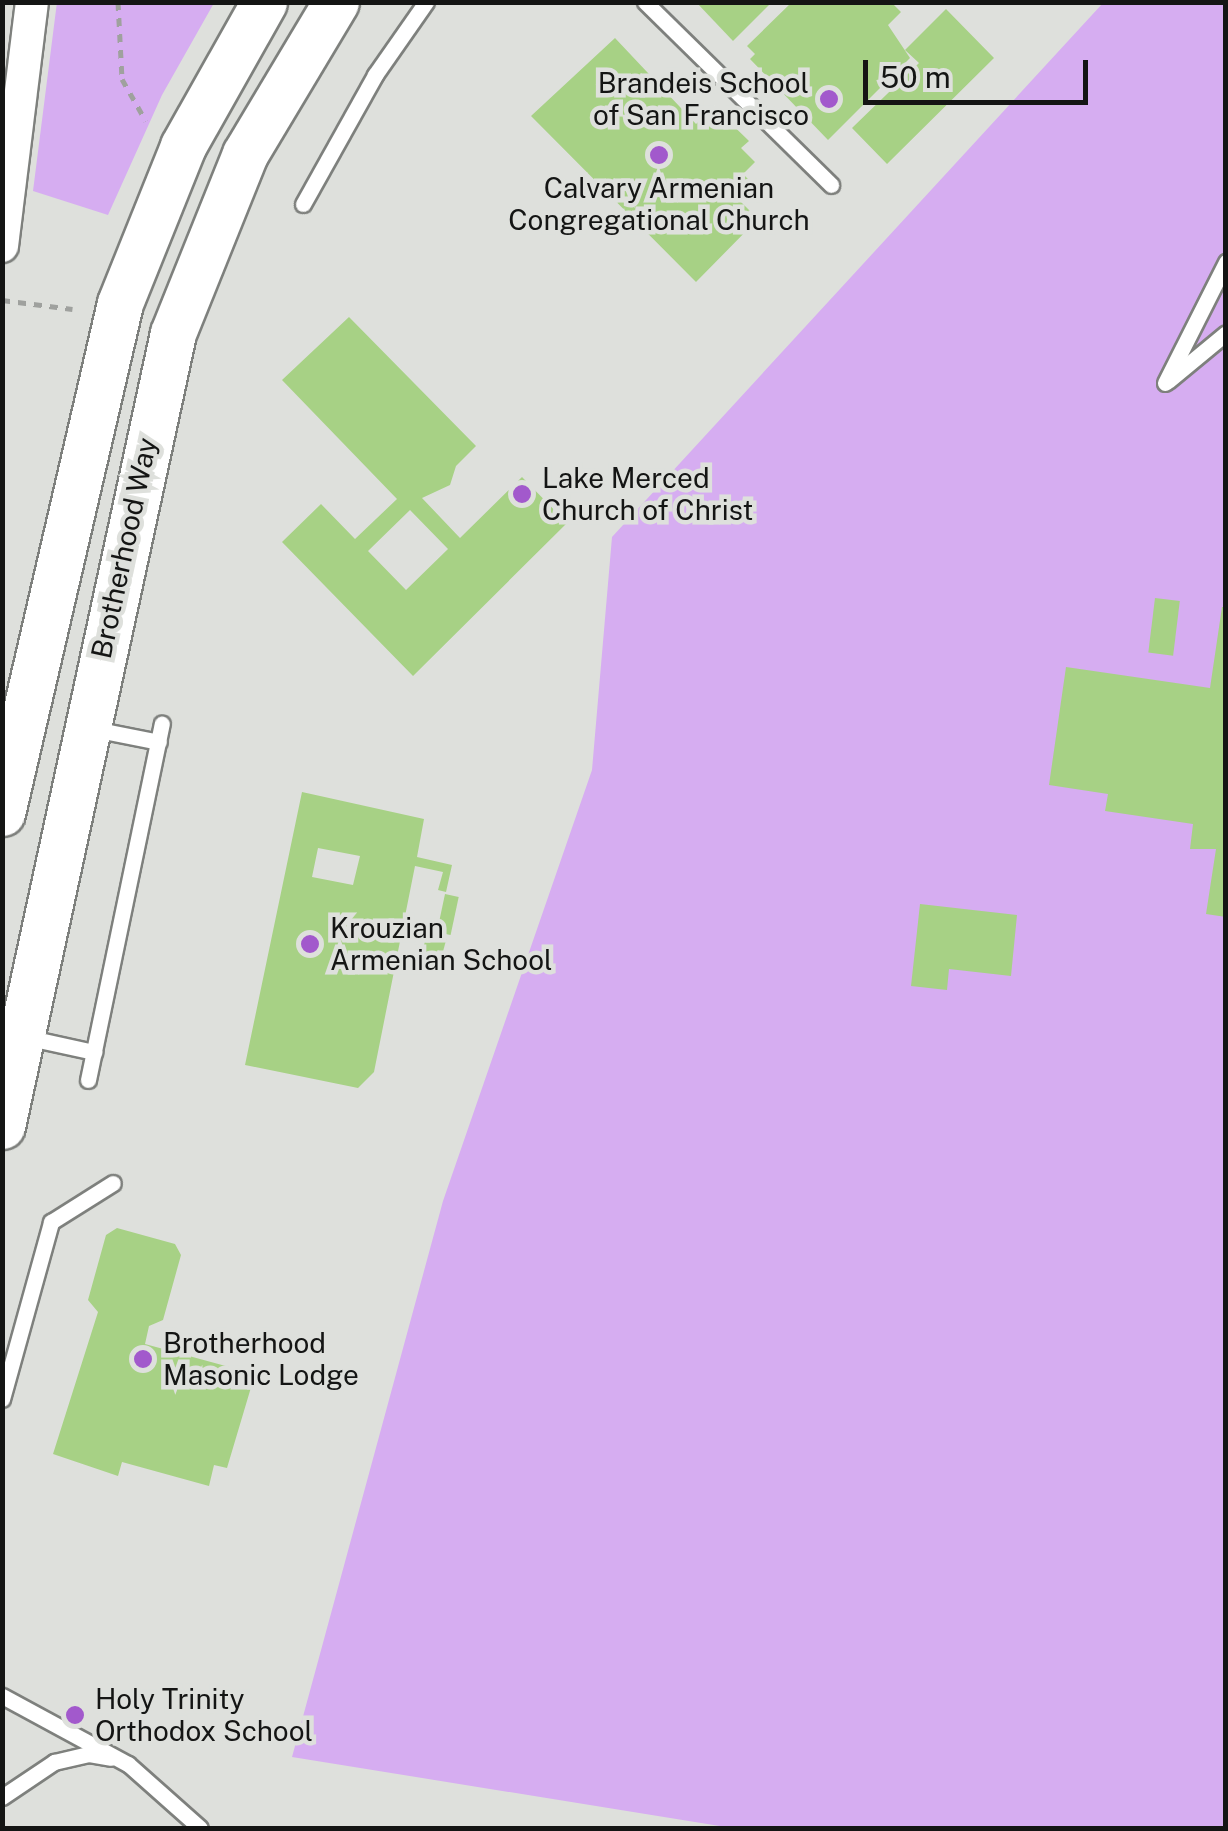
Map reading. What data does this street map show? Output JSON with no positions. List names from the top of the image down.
{
  "streets": {
    "main road": ["Brotherhood Way"]
  },
  "places": [
    "Brandeis School of San Francisco",
    "Calvary Armenian Congregational Church",
    "Lake Merced Church of Christ",
    "Krouzian Armenian School",
    "Brotherhood Masonic Lodge",
    "Holy Trinity Orthodox School"
  ],
  "scale_bar": "50 m"
}
